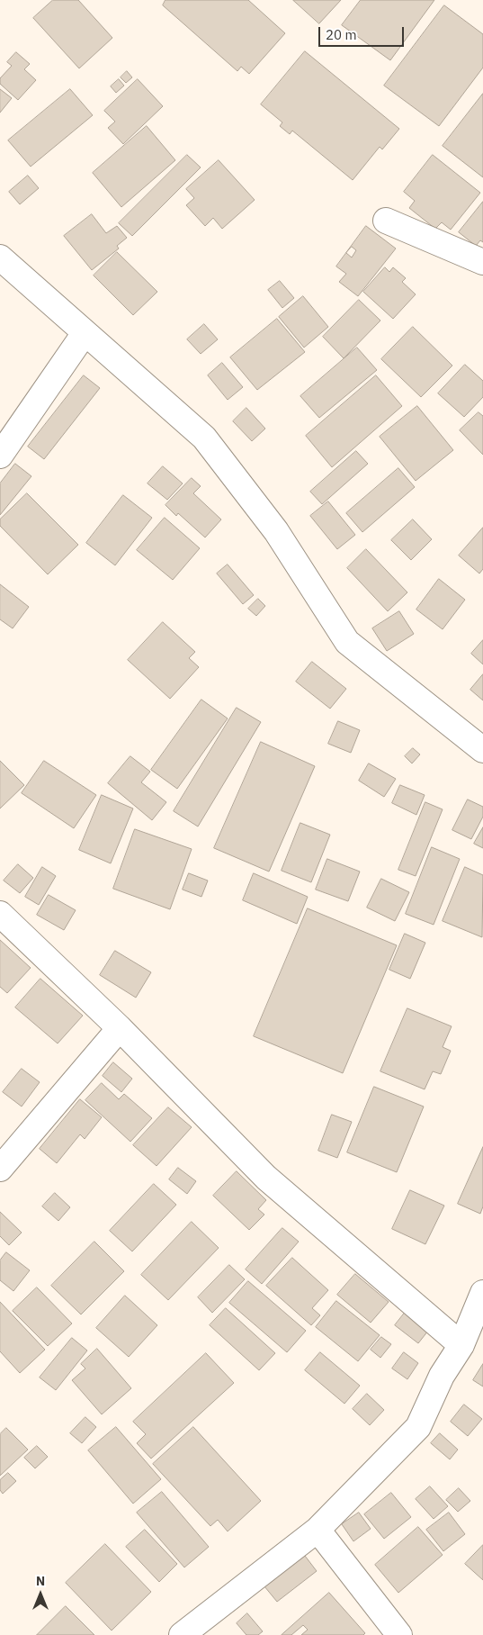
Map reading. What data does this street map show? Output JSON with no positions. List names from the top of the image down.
{
  "scale_bar": "20 m",
  "north": "top"
}
